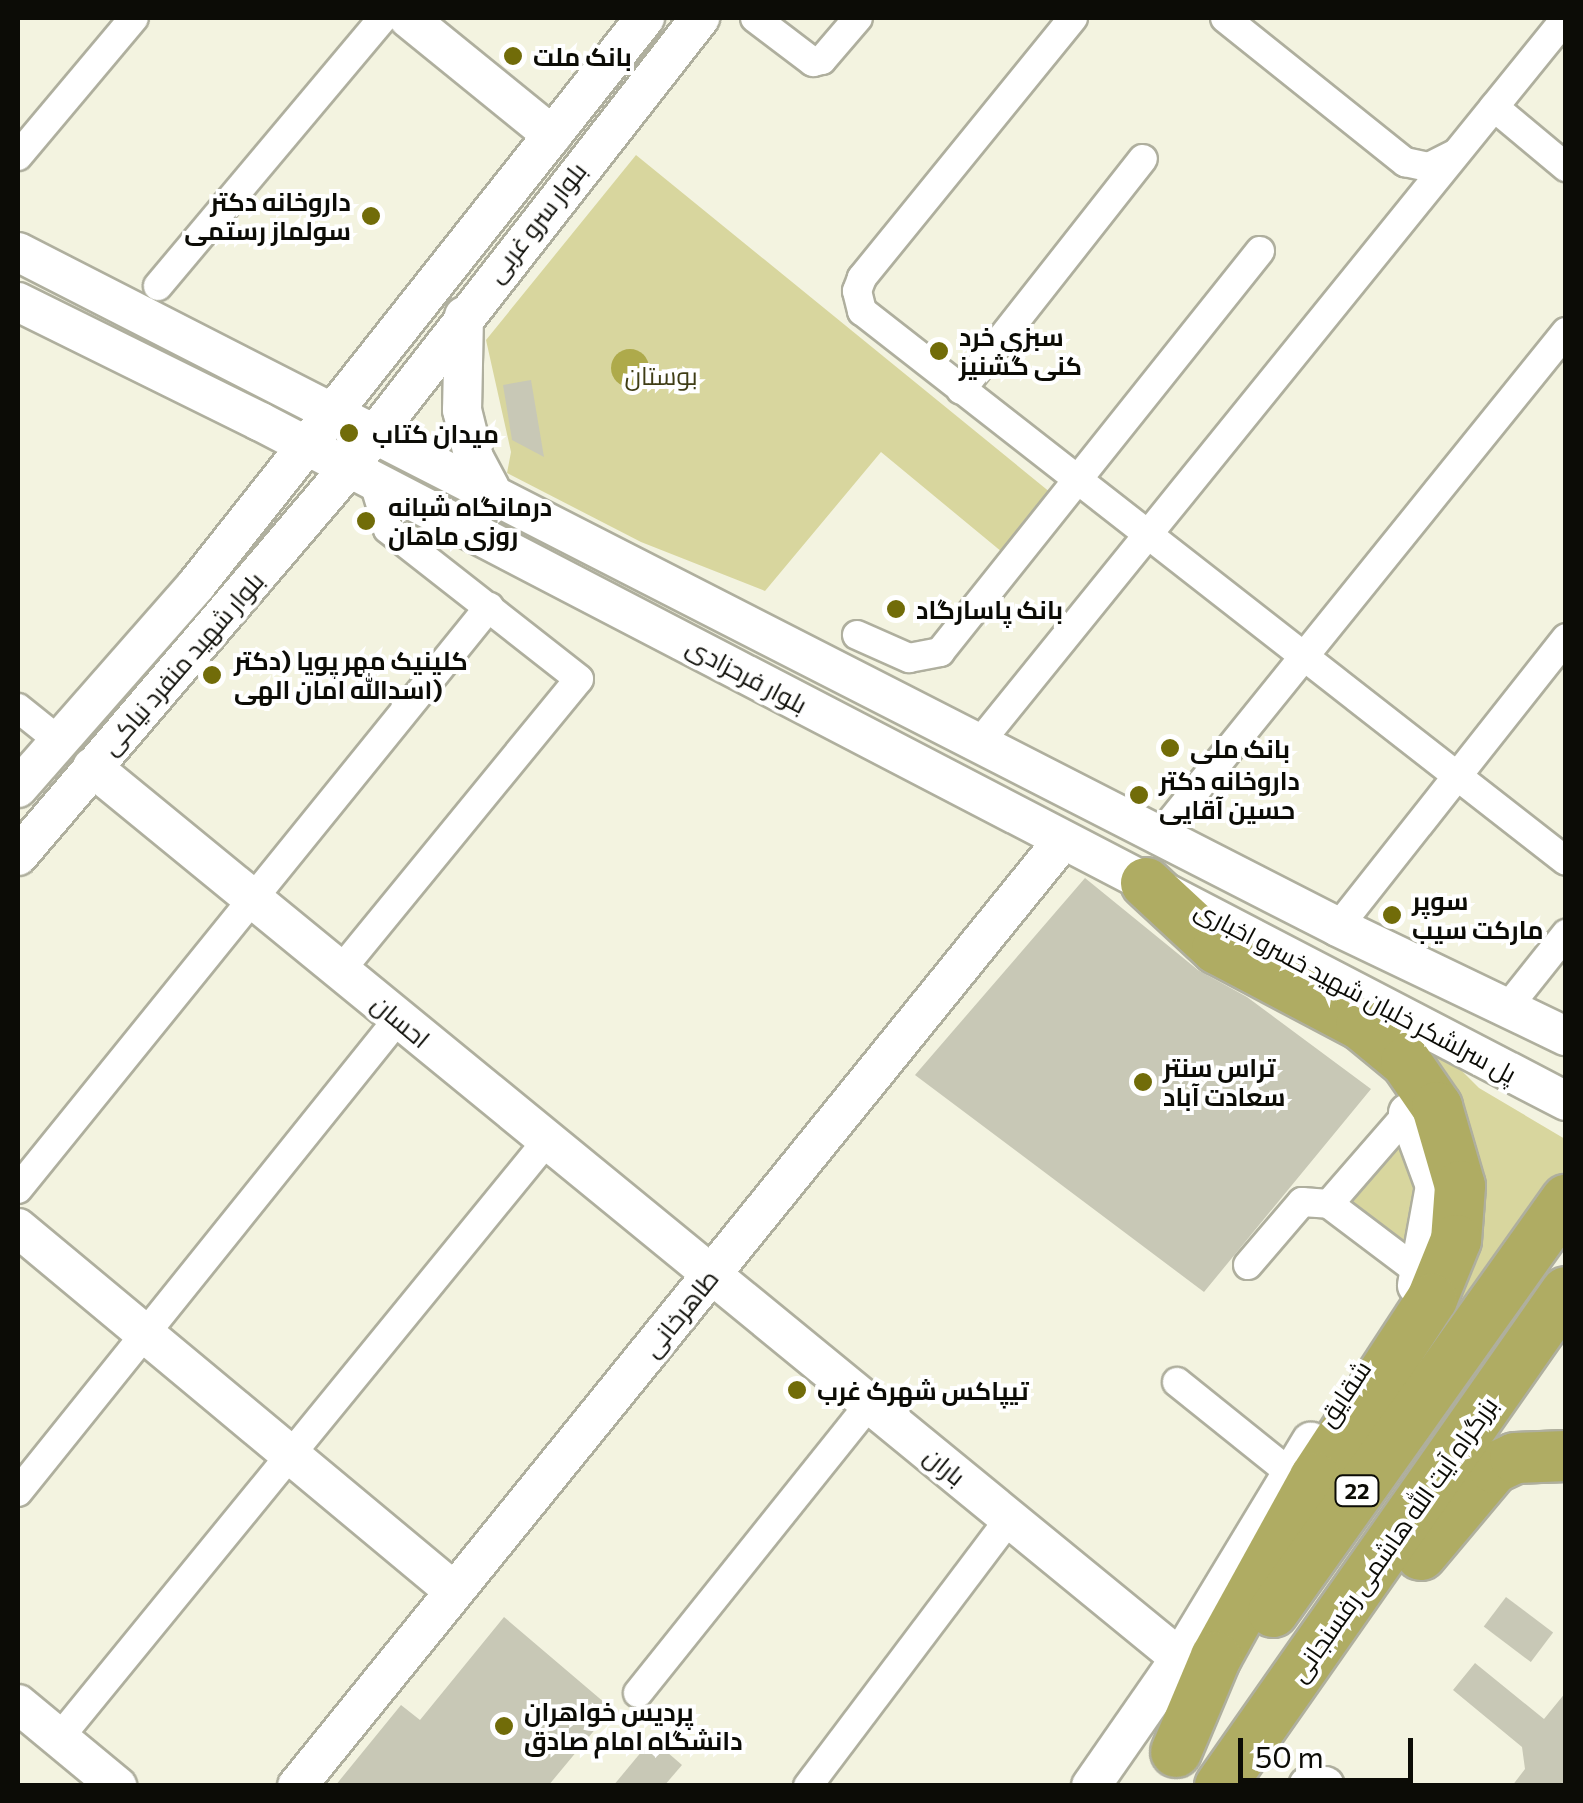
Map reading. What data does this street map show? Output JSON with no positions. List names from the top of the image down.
{
  "streets": {
    "highway": ["22", "بزرگراه آیت الله هاشمی رفسنجانی"],
    "main road": [
      "بلوار سرو غربی",
      "بلوار شهید منفرد نیاکی",
      "بلوار فرحزادی",
      "پل سرلشکر خلبان شهید خسرو اخباری",
      "احسان",
      "طاهرخانی",
      "شقایق",
      "باران"
    ]
  },
  "crossings": [
    ["بلوار سرو غربی", "بلوار شهید منفرد نیاکی"],
    ["بلوار سرو غربی", "بلوار فرحزادی"],
    ["بلوار شهید منفرد نیاکی", "بلوار فرحزادی"],
    ["بلوار شهید منفرد نیاکی", "احسان"],
    ["بلوار فرحزادی", "پل سرلشکر خلبان شهید خسرو اخباری"],
    ["بلوار فرحزادی", "طاهرخانی"],
    ["احسان", "طاهرخانی"],
    ["احسان", "باران"],
    ["طاهرخانی", "باران"],
    ["شقایق", "باران"]
  ],
  "parks": ["بوستان"],
  "places": [
    "بانک ملت",
    "داروخانه دکتر سولماز رستمی",
    "سبزی خرد کنی گشنیز",
    "میدان کتاب",
    "درمانگاه شبانه روزی ماهان",
    "بانک پاسارگاد",
    "کلینیک مهر پویا (دکتر اسدالله امان الهی)",
    "بانک ملی",
    "داروخانه دکتر حسین آقایی",
    "سوپر مارکت سیب",
    "تراس سنتر سعادت آباد",
    "تیپاکس شهرک غرب",
    "پردیس خواهران دانشگاه امام صادق"
  ],
  "scale_bar": "50 m"
}
